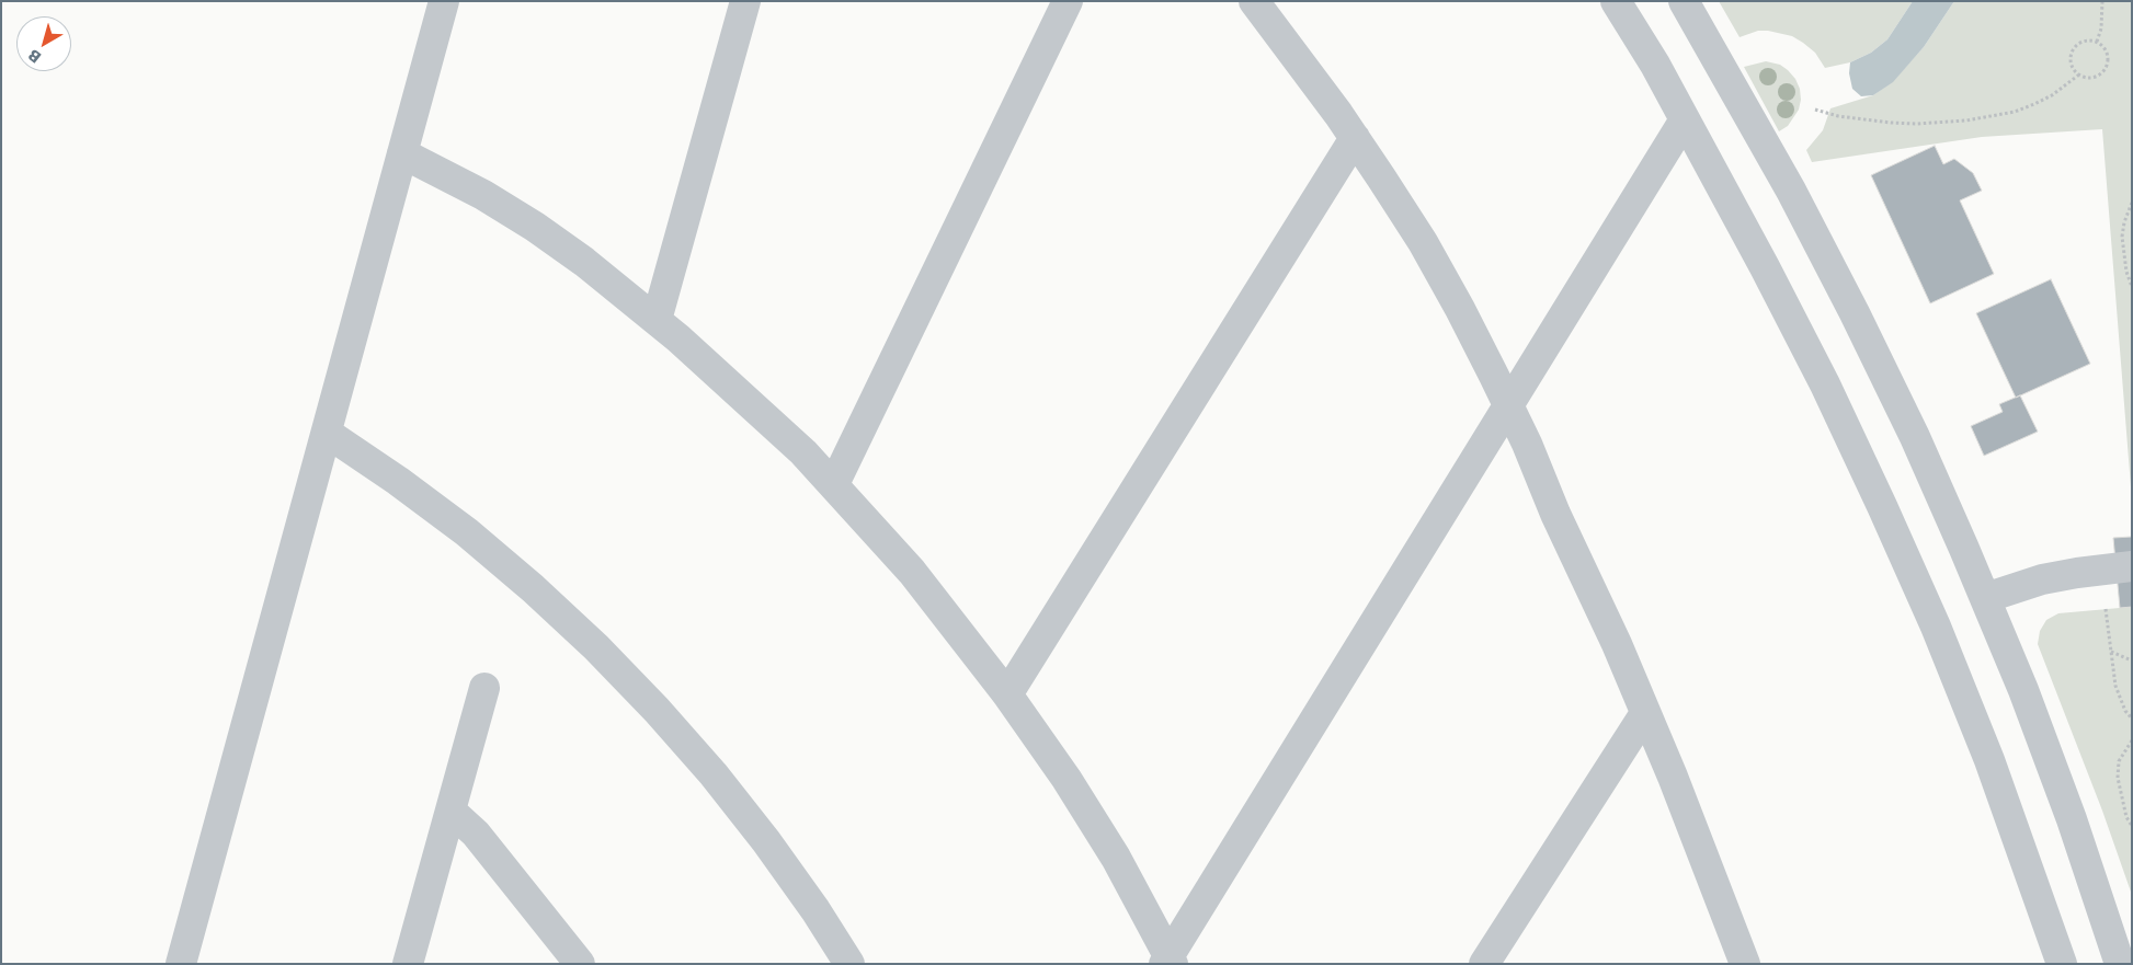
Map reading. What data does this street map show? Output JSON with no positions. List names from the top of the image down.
{
  "north": "bottom left"
}
